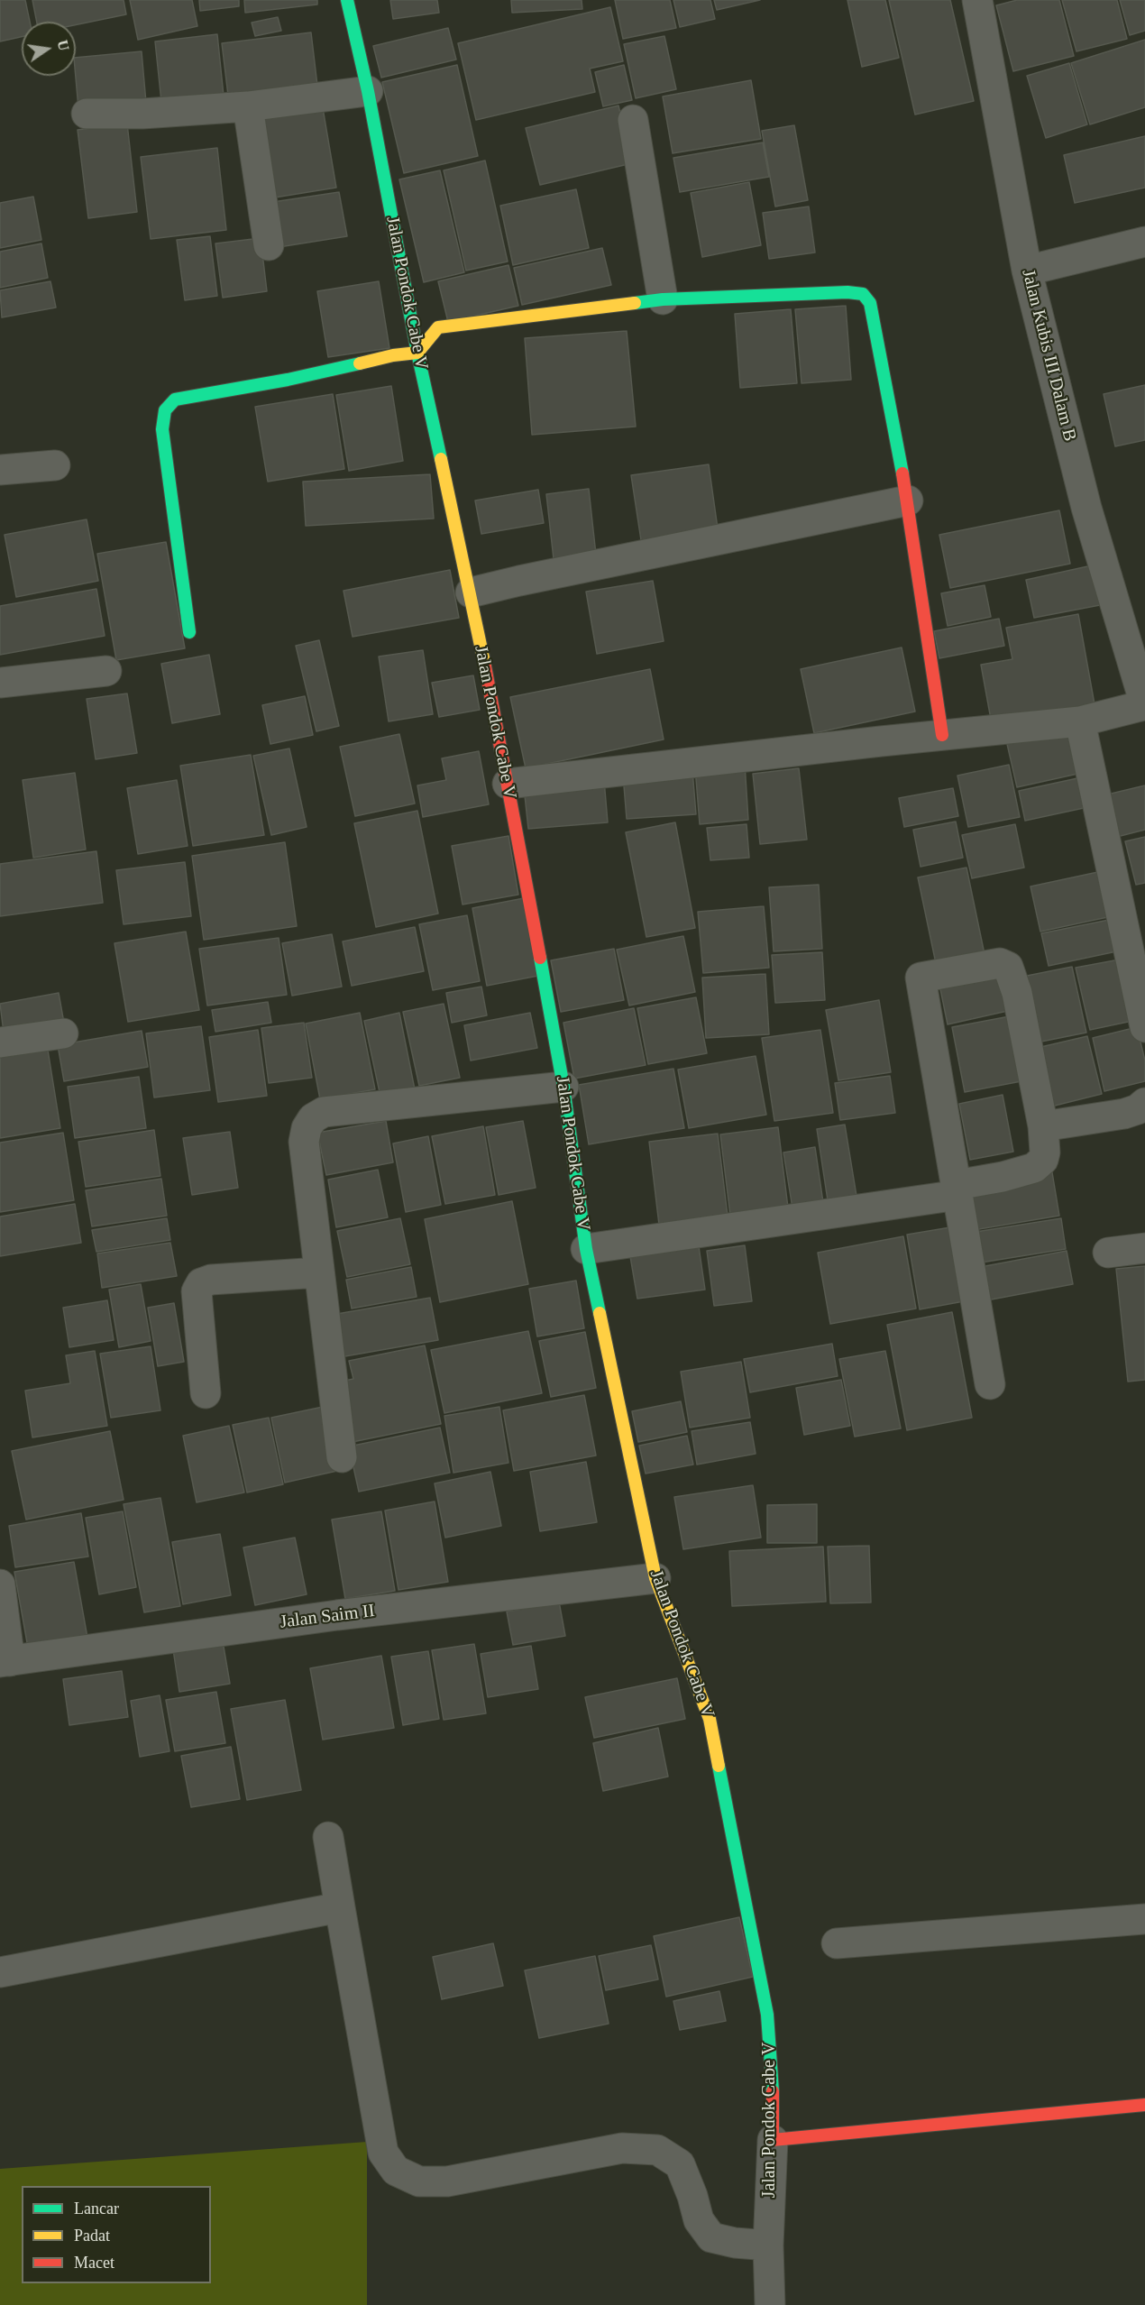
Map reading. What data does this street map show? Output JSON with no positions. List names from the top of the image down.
{
  "streets": {
    "street": ["Jalan Pondok Cabe V", "Jalan Kubis III Dalam B", "Jalan Saim II"]
  },
  "crossings": [
    ["Jalan Pondok Cabe V", "Jalan Saim II"]
  ],
  "legend": ["Lancar", "Padat", "Macet"],
  "north": "right"
}
